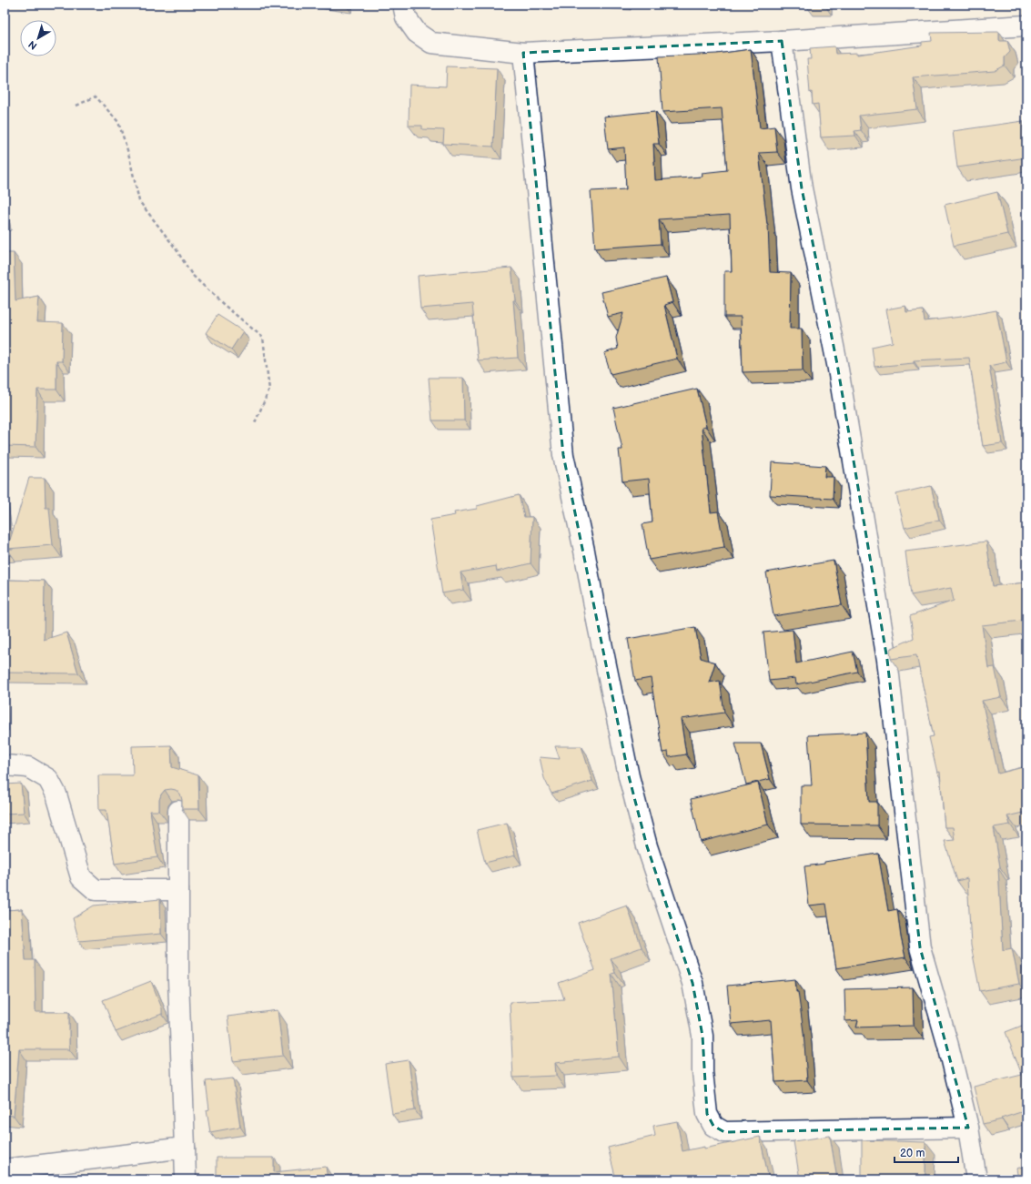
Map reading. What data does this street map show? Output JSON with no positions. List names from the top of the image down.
{
  "scale_bar": "20 m",
  "north": "bottom left"
}
